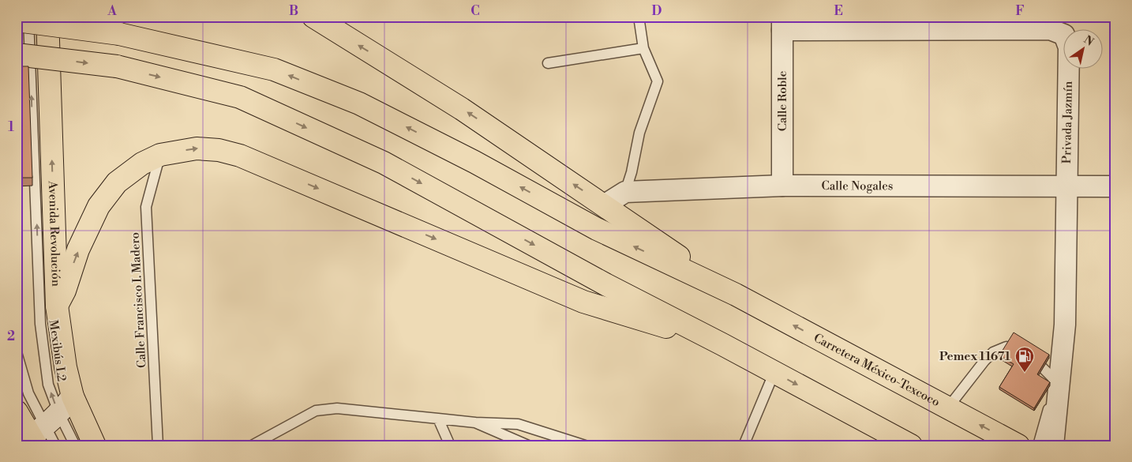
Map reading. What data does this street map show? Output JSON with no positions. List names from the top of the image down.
{
  "streets": {
    "main road": ["Avenida Revolución", "Carretera México-Texcoco"],
    "street": ["Calle Roble", "Privada Jazmín", "Calle Nogales"],
    "lane": ["Calle Francisco I. Madero", "Mexibús L2"]
  },
  "crossings": [
    ["Calle Roble", "Privada Jazmín"],
    ["Calle Roble", "Calle Nogales"],
    ["Privada Jazmín", "Calle Nogales"]
  ],
  "one_way": ["Avenida Revolución", "Mexibús L2"],
  "places": {
    "fuel station": ["Pemex 11671"]
  },
  "north": "top right",
  "grid": {
    "columns": [
      "A",
      "B",
      "C",
      "D",
      "E",
      "F"
    ],
    "rows": ["1", "2"]
  }
}
